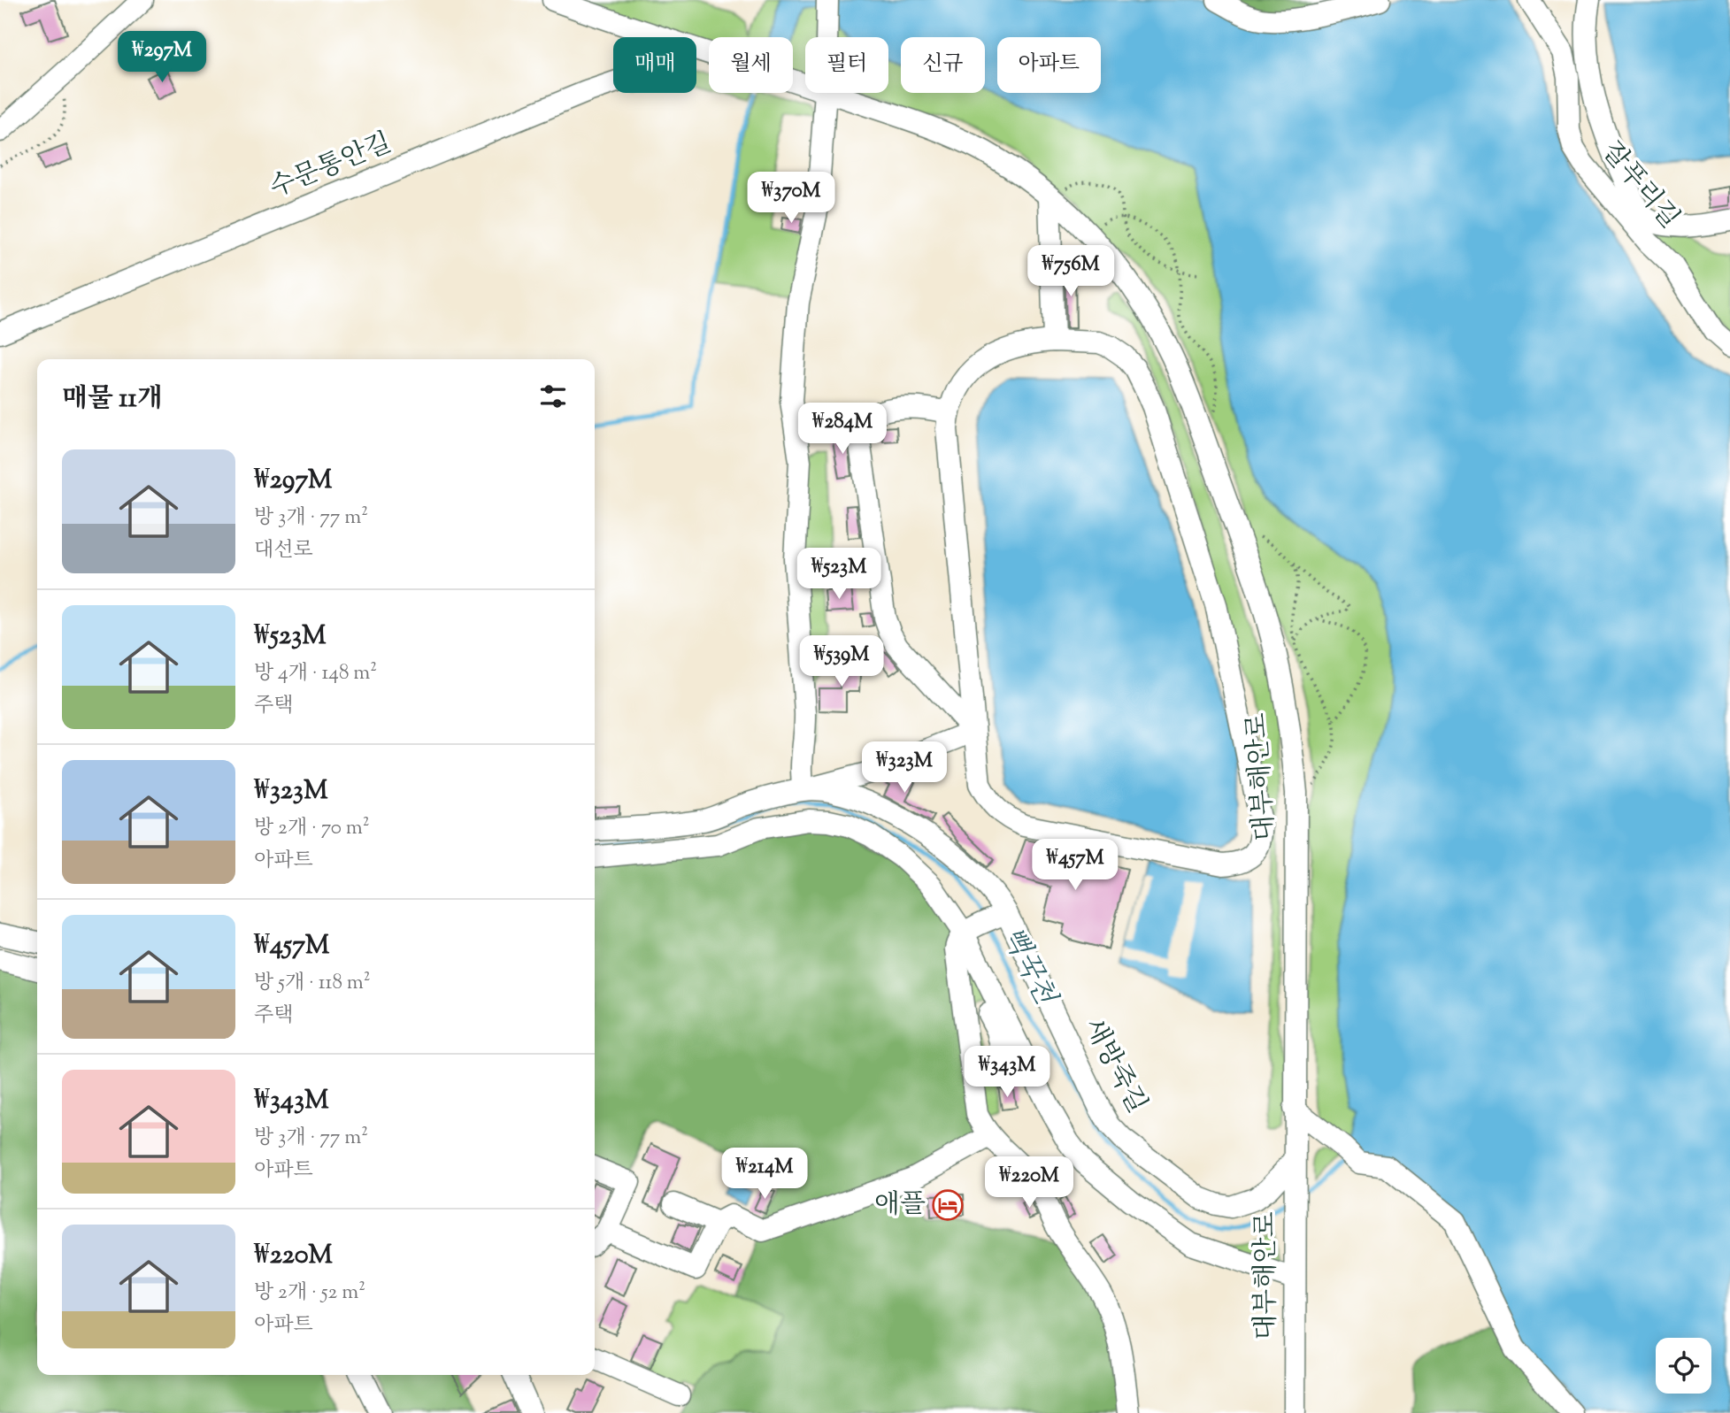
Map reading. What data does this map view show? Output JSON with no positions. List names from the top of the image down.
{
  "streets": {
    "street": [
      "수문통안길",
      "잘푸리길",
      "대부해안로",
      "새방죽길"
    ]
  },
  "crossings": [
    ["대부해안로", "새방죽길"]
  ],
  "water": ["뻑꾹천"],
  "places": {
    "hotel": ["애플"]
  },
  "page": {
    "price": [
      "₩297M",
      "₩370M",
      "₩756M",
      "₩284M",
      "₩523M",
      "₩539M",
      "₩323M",
      "₩457M",
      "₩343M",
      "₩214M",
      "₩220M"
    ],
    "chip": [
      "매매",
      "월세",
      "필터",
      "신규",
      "아파트"
    ],
    "heading": "매물 11개",
    "list": [
      {
        "name": "₩297M",
        "note": "방 3개 · 77 m² · 대선로"
      },
      {
        "name": "₩523M",
        "note": "방 4개 · 148 m² · 주택"
      },
      {
        "name": "₩323M",
        "note": "방 2개 · 70 m² · 아파트"
      },
      {
        "name": "₩457M",
        "note": "방 5개 · 118 m² · 주택"
      },
      {
        "name": "₩343M",
        "note": "방 3개 · 77 m² · 아파트"
      },
      {
        "name": "₩220M",
        "note": "방 2개 · 52 m² · 아파트"
      }
    ]
  }
}
